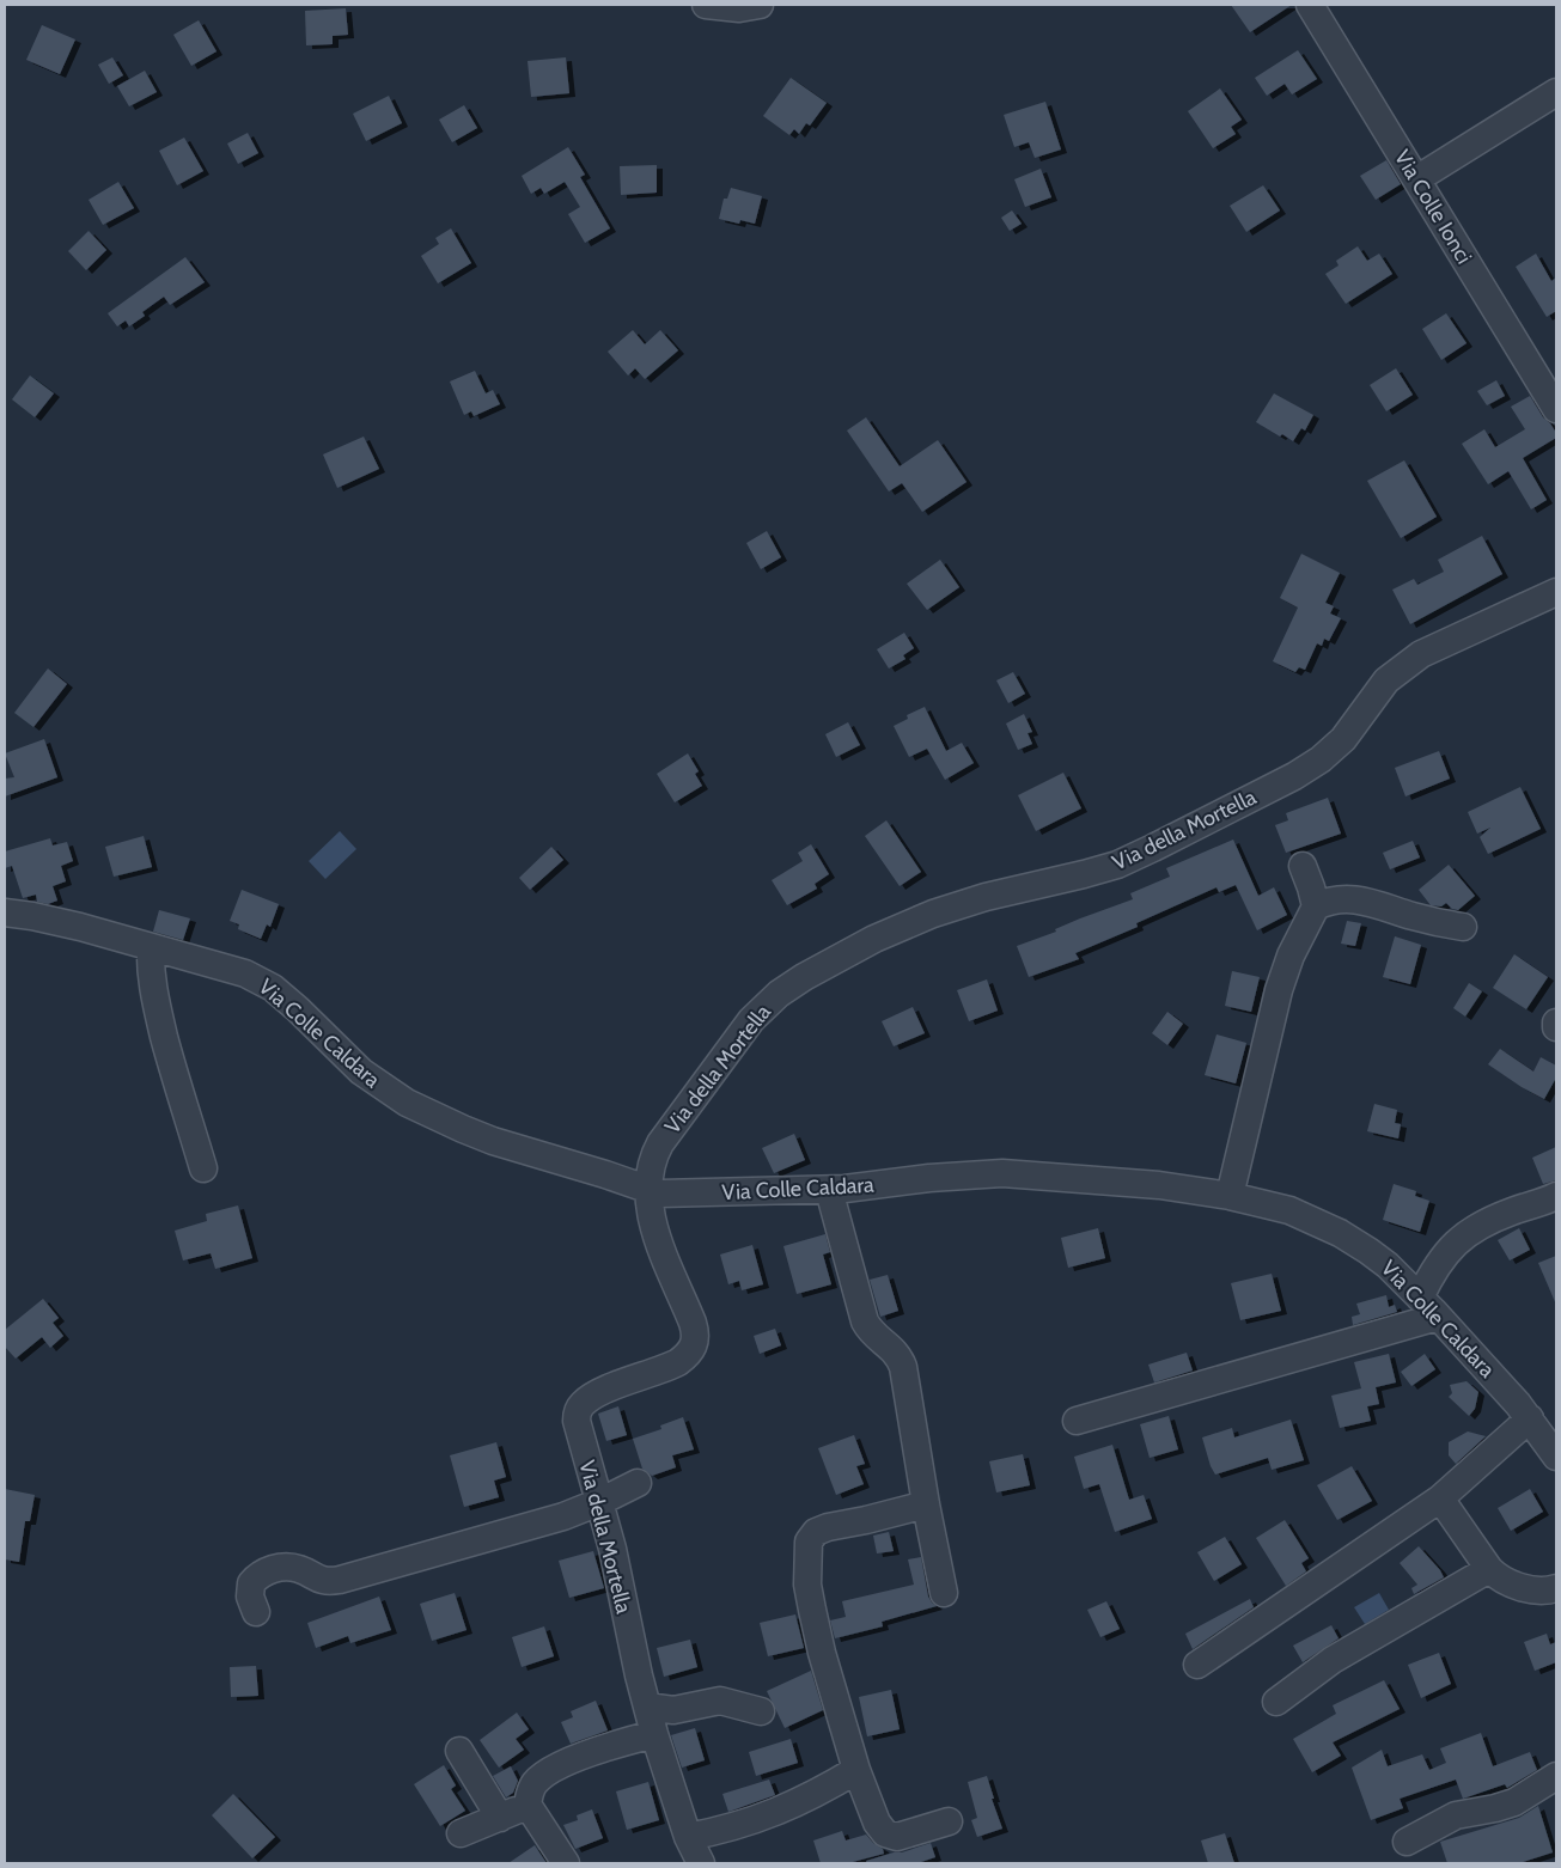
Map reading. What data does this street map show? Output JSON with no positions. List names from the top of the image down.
{
  "streets": {
    "street": ["Via Colle Ionci", "Via della Mortella", "Via Colle Caldara"]
  },
  "crossings": [
    ["Via della Mortella", "Via Colle Caldara"]
  ]
}
